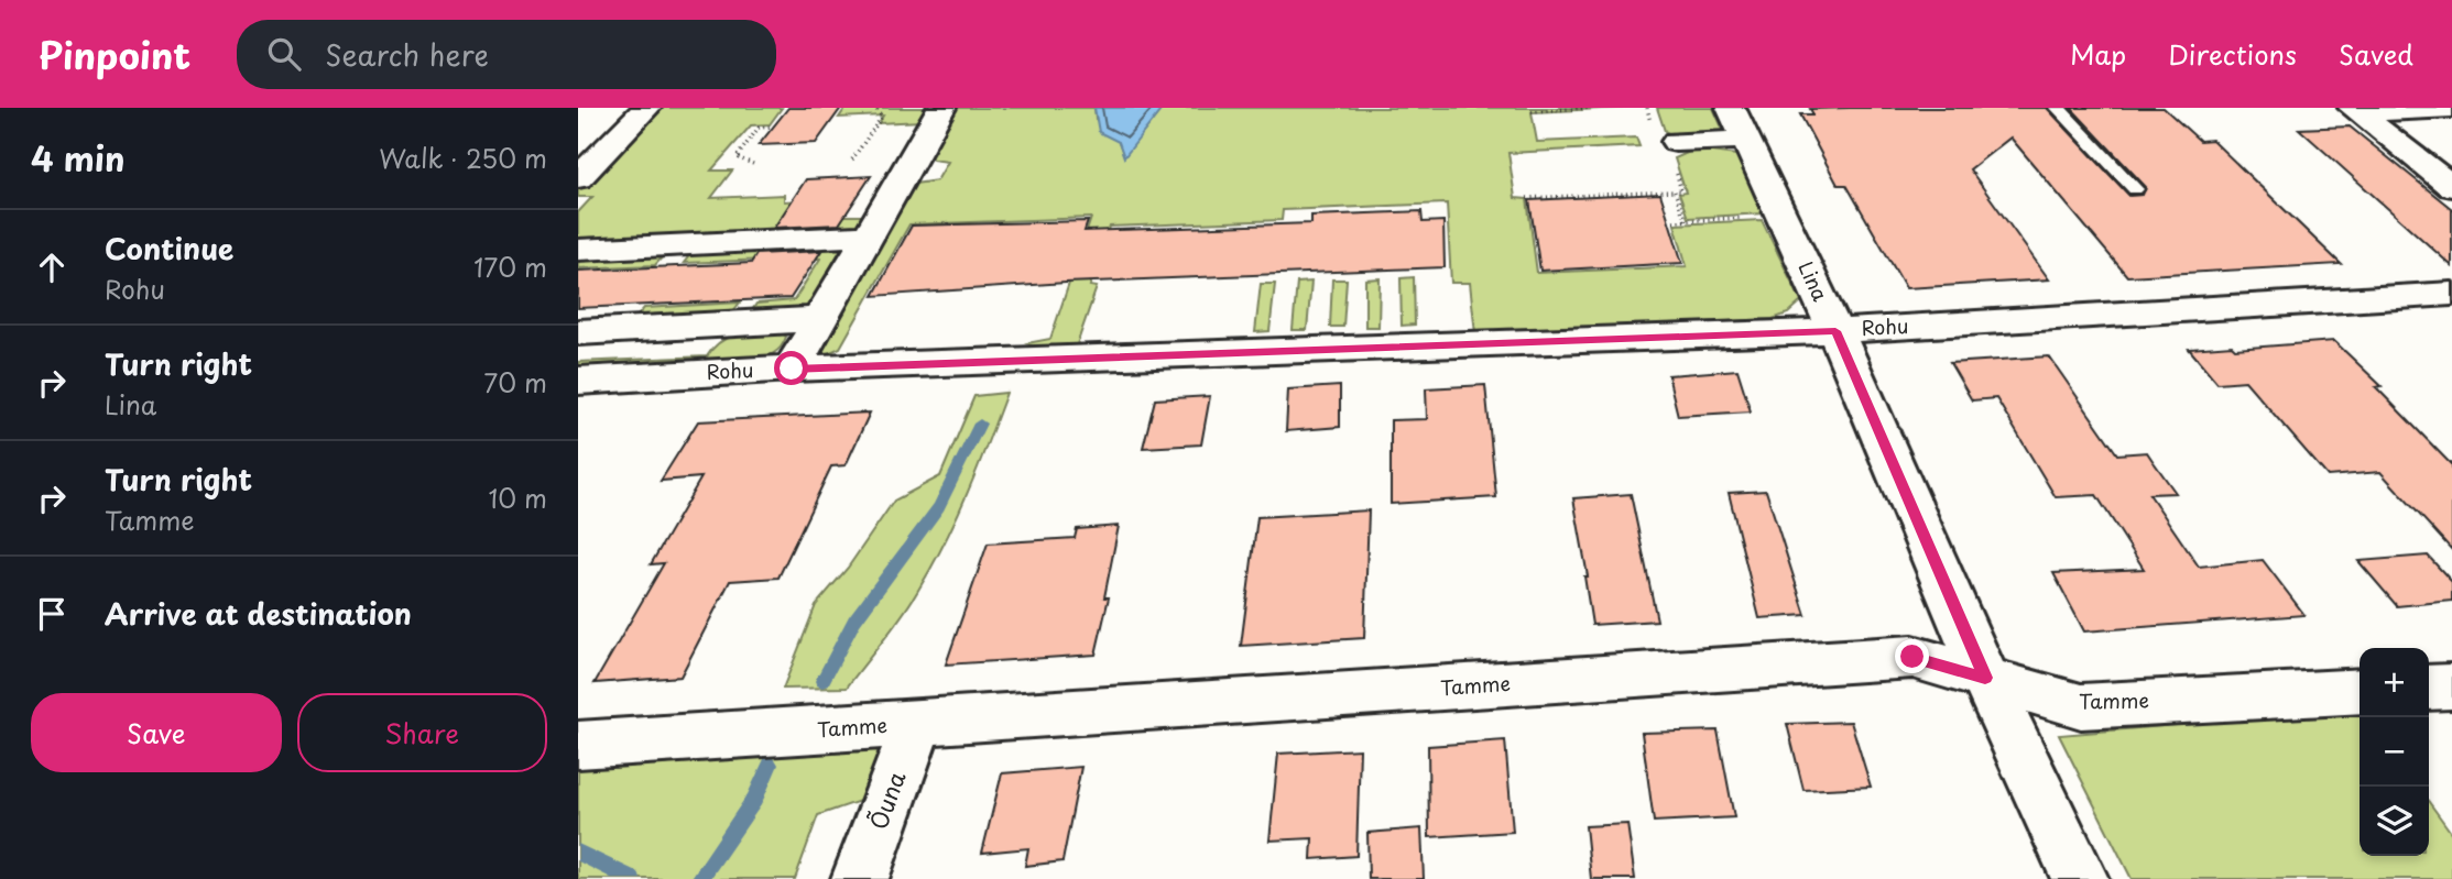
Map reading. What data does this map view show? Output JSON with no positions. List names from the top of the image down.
{
  "streets": {
    "street": [
      "Lina",
      "Rohu",
      "Tamme",
      "Õuna"
    ]
  },
  "crossings": [
    ["Lina", "Rohu"],
    ["Lina", "Tamme"],
    ["Tamme", "Õuna"]
  ],
  "page": {
    "header": "Pinpoint",
    "search": "Search here",
    "nav": ["Map", "Directions", "Saved"],
    "heading": ["4 min", "Walk · 250 m"],
    "list": [
      ["Continue", "Rohu", "170 m"],
      ["Turn right", "Lina", "70 m"],
      ["Turn right", "Tamme", "10 m"],
      "Arrive at destination"
    ],
    "map_buttons": ["+", "−"],
    "buttons": ["Save", "Share"]
  }
}
